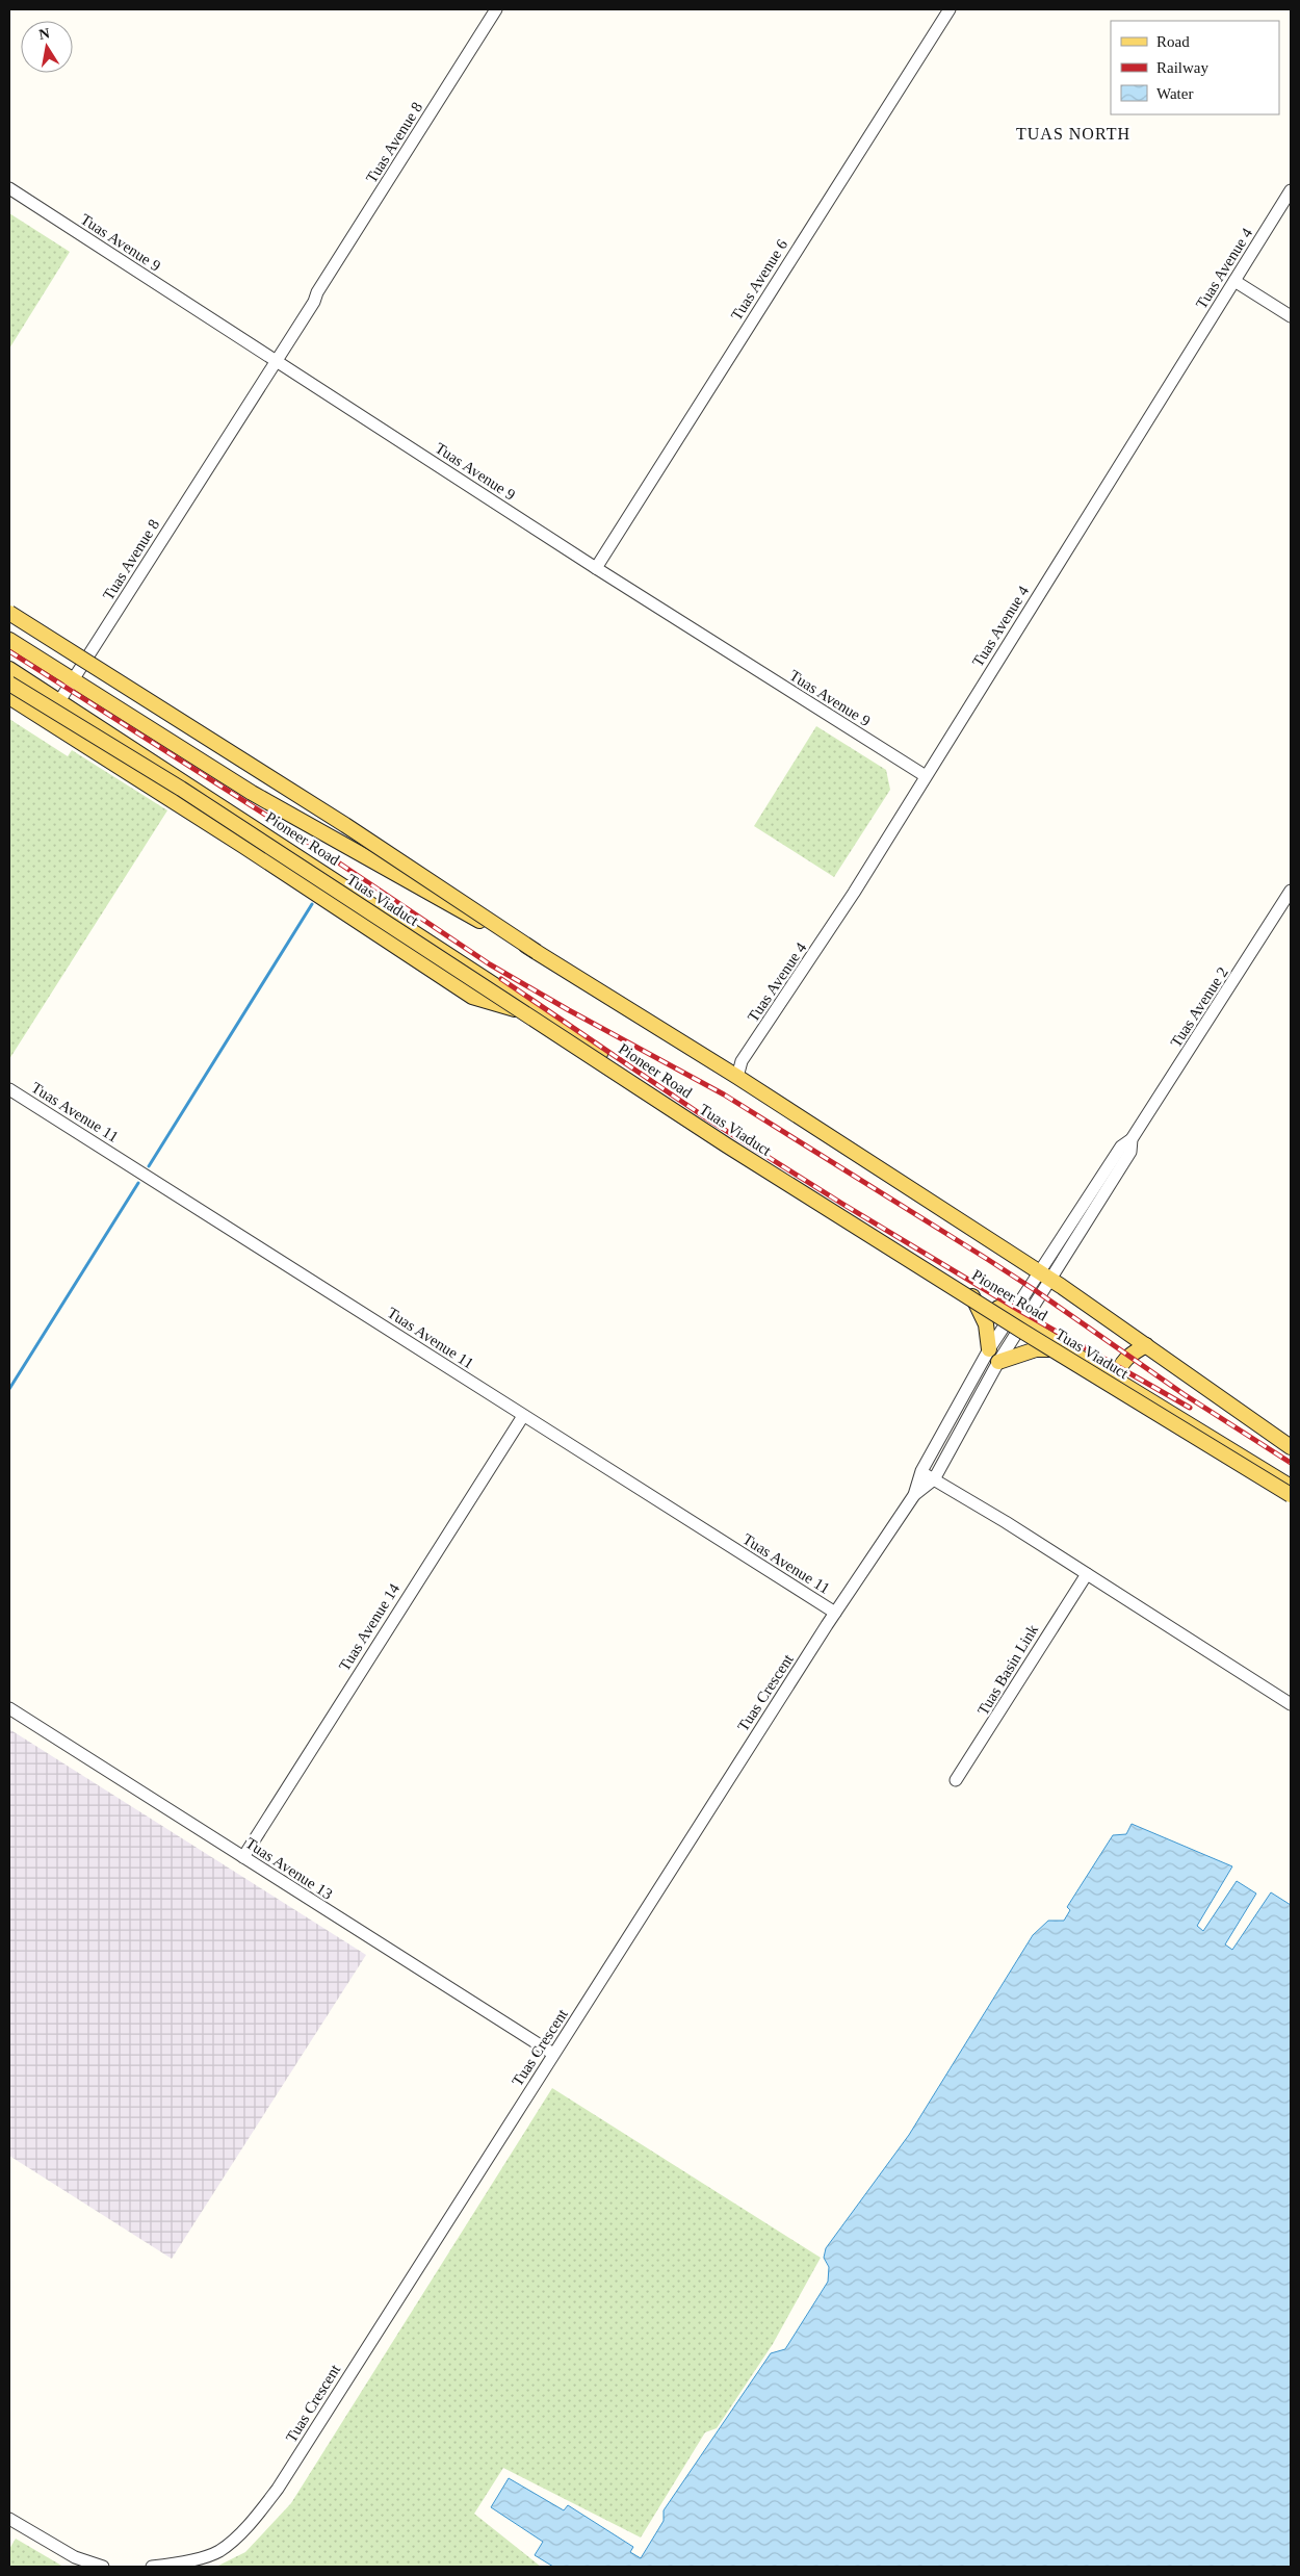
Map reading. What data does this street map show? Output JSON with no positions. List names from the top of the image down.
{
  "streets": {
    "main road": ["Pioneer Road", "Tuas Viaduct"],
    "street": [
      "Tuas Avenue 8",
      "Tuas Avenue 9",
      "Tuas Avenue 4",
      "Tuas Avenue 6",
      "Tuas Avenue 2",
      "Tuas Avenue 11",
      "Tuas Avenue 14",
      "Tuas Basin Link",
      "Tuas Crescent",
      "Tuas Avenue 13"
    ]
  },
  "crossings": [
    ["Tuas Avenue 8", "Tuas Avenue 9"],
    ["Tuas Avenue 8", "Pioneer Road"],
    ["Tuas Avenue 9", "Tuas Avenue 4"],
    ["Tuas Avenue 9", "Tuas Avenue 6"],
    ["Tuas Avenue 4", "Pioneer Road"],
    ["Pioneer Road", "Tuas Avenue 2"],
    ["Pioneer Road", "Tuas Crescent"],
    ["Tuas Avenue 2", "Tuas Crescent"],
    ["Tuas Avenue 11", "Tuas Avenue 14"],
    ["Tuas Avenue 11", "Tuas Crescent"],
    ["Tuas Avenue 14", "Tuas Avenue 13"],
    ["Tuas Crescent", "Tuas Avenue 13"]
  ],
  "districts": ["TUAS NORTH"],
  "legend": ["Road", "Railway", "Water"],
  "north": "top"
}
